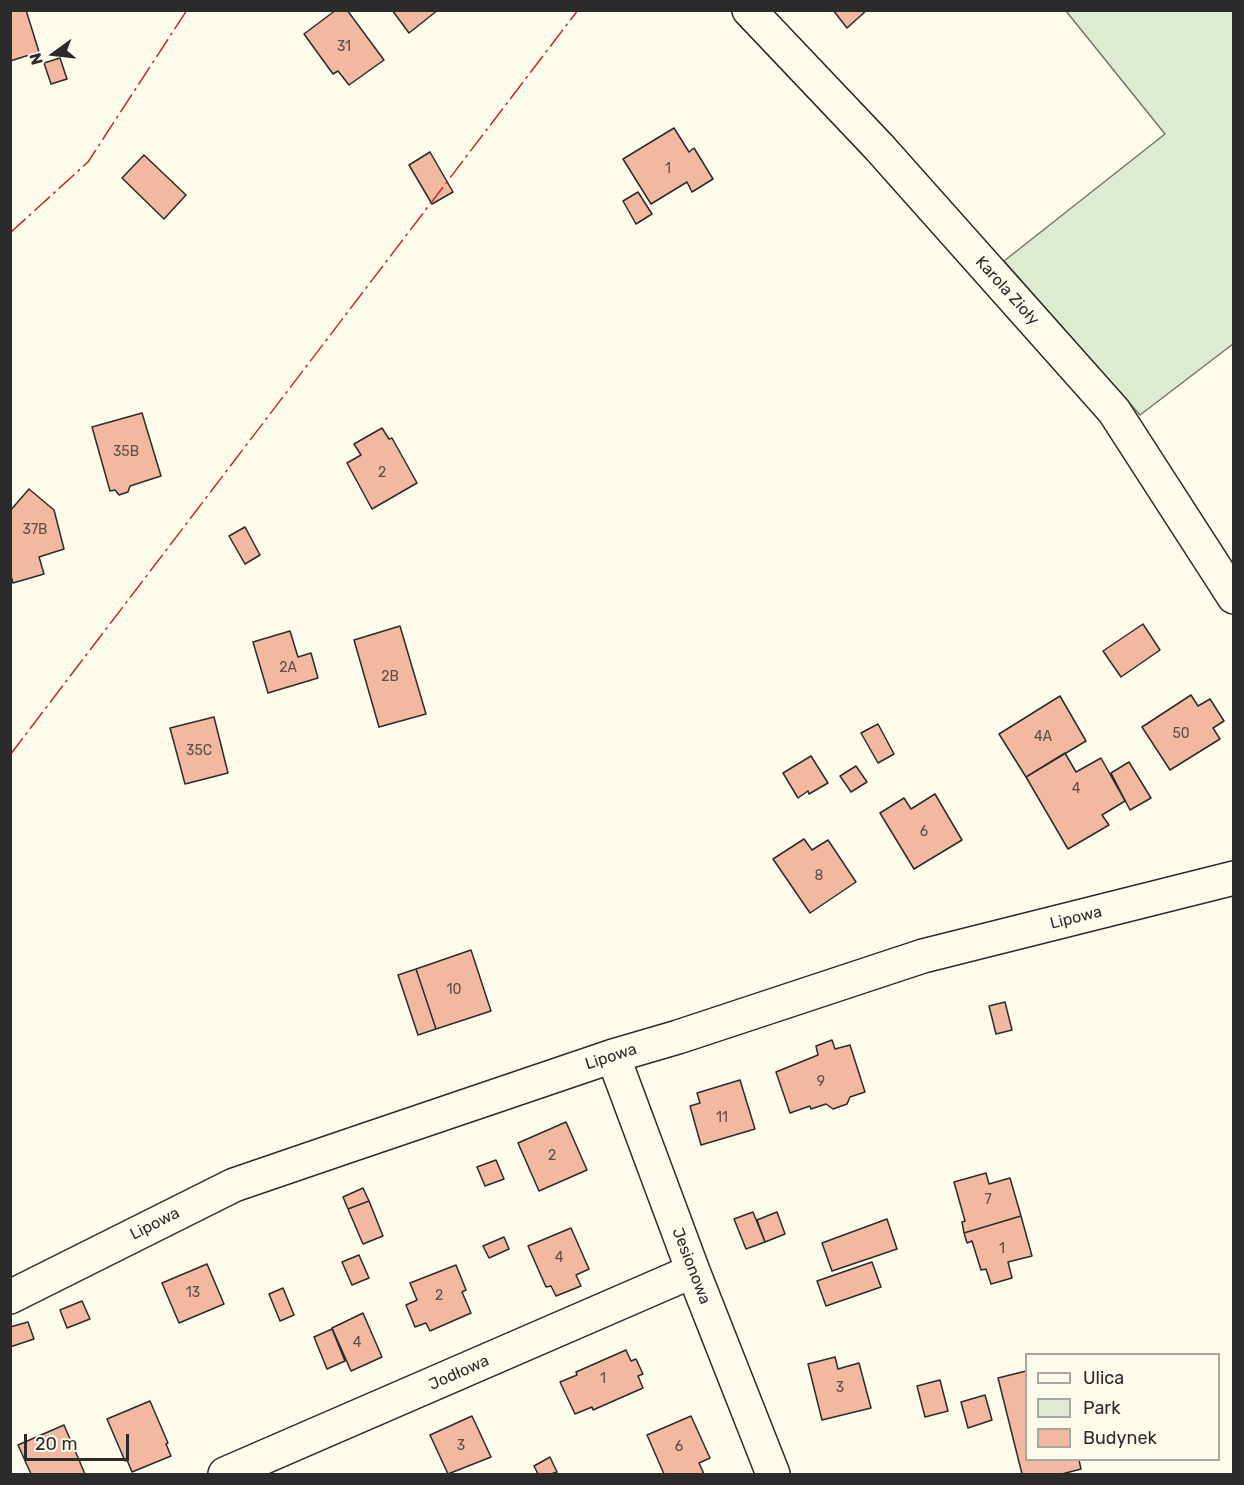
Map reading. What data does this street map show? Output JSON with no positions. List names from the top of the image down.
{
  "streets": {
    "street": [
      "Karola Zioły",
      "Lipowa",
      "Jesionowa",
      "Jodłowa"
    ]
  },
  "crossings": [
    ["Lipowa", "Jesionowa"],
    ["Jesionowa", "Jodłowa"]
  ],
  "house_numbers": [
    "31",
    "1",
    "35B",
    "2",
    "37B",
    "2A",
    "2B",
    "50",
    "4A",
    "35C",
    "4",
    "6",
    "8",
    "10",
    "9",
    "11",
    "2",
    "7",
    "1",
    "4",
    "13",
    "2",
    "4",
    "1",
    "3",
    "3",
    "6"
  ],
  "legend": ["Ulica", "Park", "Budynek"],
  "scale_bar": "20 m",
  "north": "left"
}
